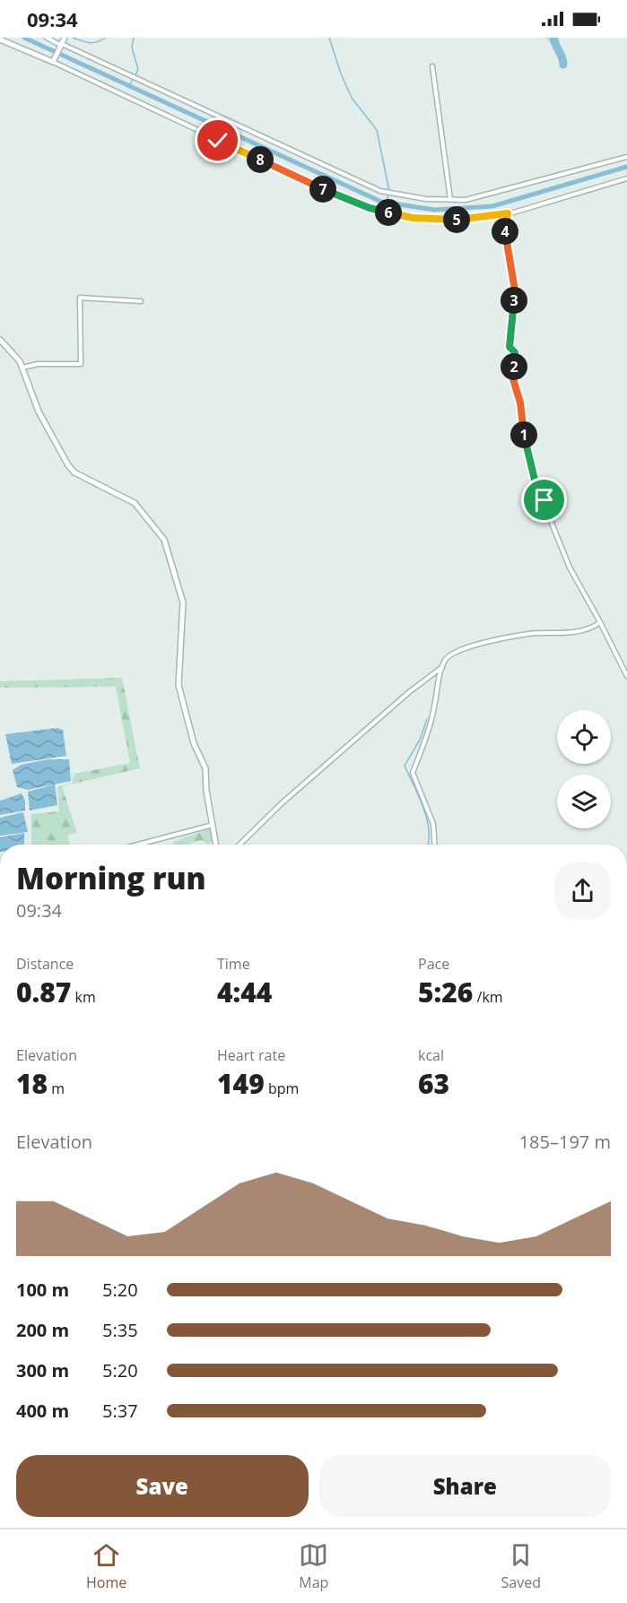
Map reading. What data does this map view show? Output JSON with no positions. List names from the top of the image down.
{
  "page": {
    "status": "09:34",
    "pins": [
      "8",
      "7",
      "6",
      "5",
      "4",
      "3",
      "2",
      "1"
    ],
    "heading": ["Morning run", "09:34"],
    "stats": [
      ["Distance", "0.87 km"],
      ["Time", "4:44"],
      ["Pace", "5:26 /km"],
      ["Elevation", "18 m"],
      ["Heart rate", "149 bpm"],
      ["kcal", "63"]
    ],
    "chart": ["Elevation", "185–197 m"],
    "list": [
      {
        "name": "100 m",
        "note": "5:20"
      },
      {
        "name": "200 m",
        "note": "5:35"
      },
      {
        "name": "300 m",
        "note": "5:20"
      },
      {
        "name": "400 m",
        "note": "5:37"
      }
    ],
    "buttons": ["Save", "Share"],
    "tabs": ["Home", "Map", "Saved"]
  }
}
